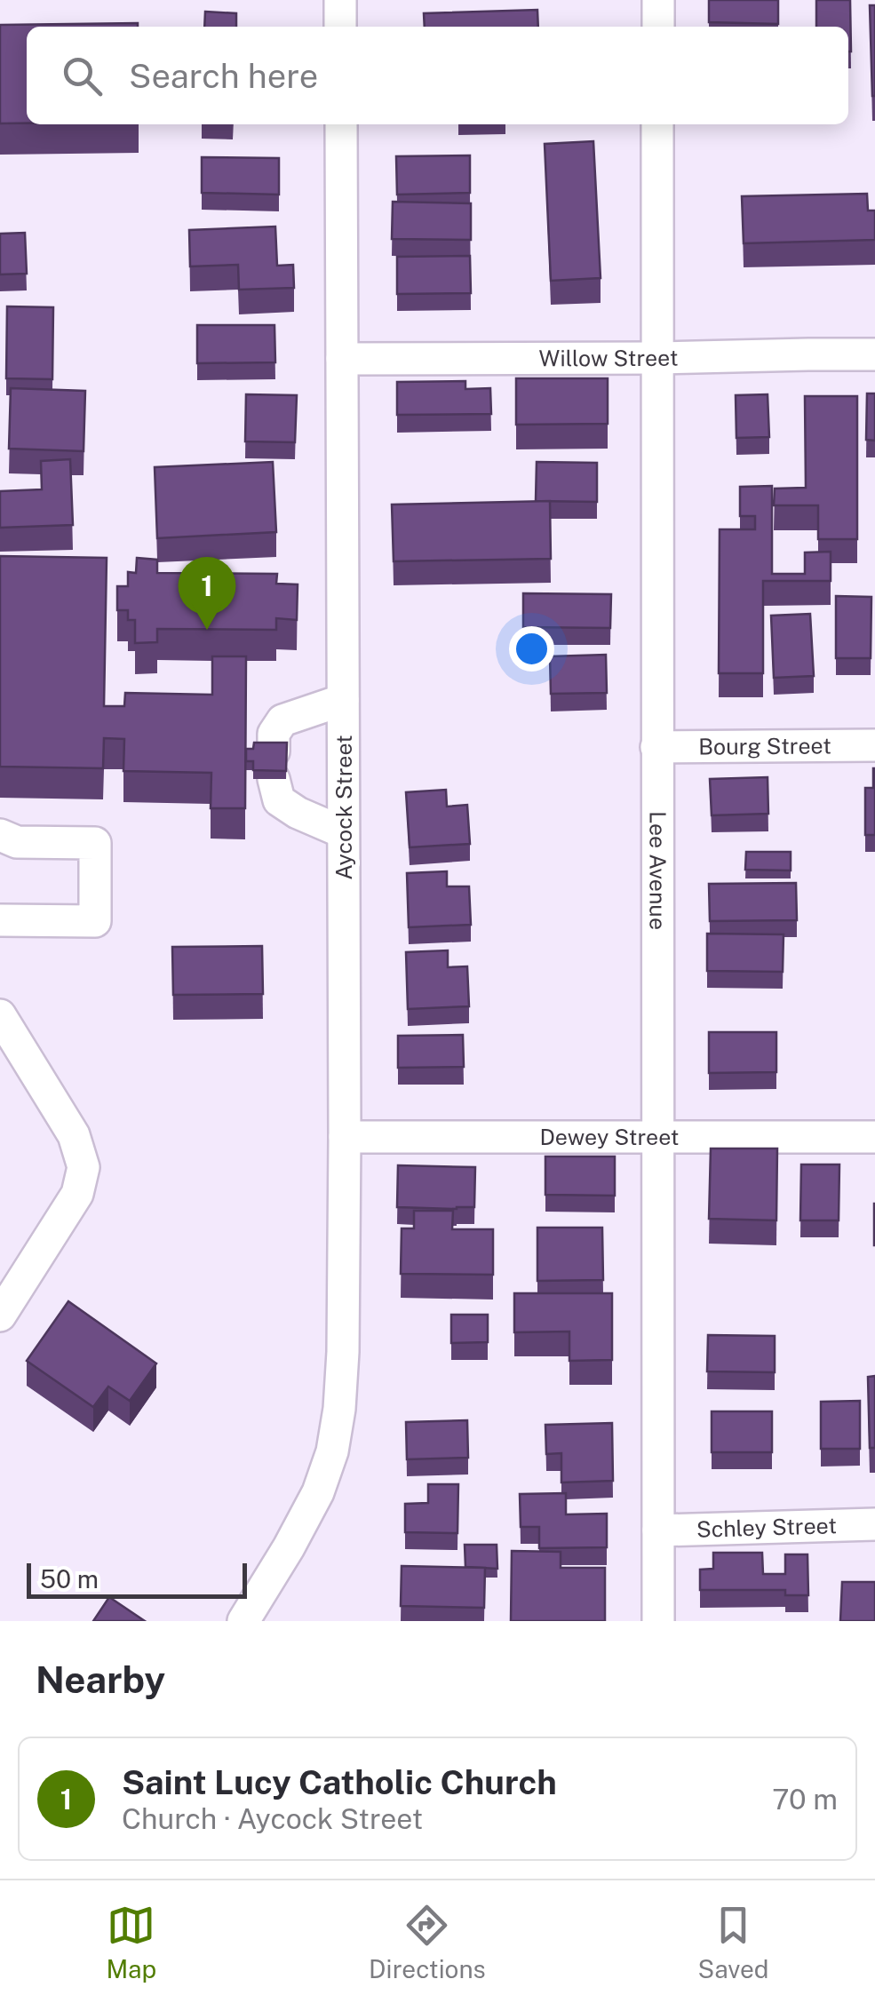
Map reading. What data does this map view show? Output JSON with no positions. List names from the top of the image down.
{
  "streets": {
    "street": [
      "Willow Street",
      "Bourg Street",
      "Aycock Street",
      "Lee Avenue",
      "Dewey Street",
      "Schley Street"
    ]
  },
  "crossings": [
    ["Willow Street", "Aycock Street"],
    ["Willow Street", "Lee Avenue"],
    ["Bourg Street", "Lee Avenue"],
    ["Aycock Street", "Dewey Street"],
    ["Lee Avenue", "Dewey Street"],
    ["Lee Avenue", "Schley Street"]
  ],
  "scale_bar": "50 m",
  "page": {
    "search": "Search here",
    "pins": "1",
    "scale": "50 m",
    "heading": "Nearby",
    "list": [
      {
        "mark": "1",
        "name": "Saint Lucy Catholic Church",
        "note": "Church · Aycock Street",
        "value": "70 m"
      }
    ],
    "nav": ["Map", "Directions", "Saved"]
  }
}
